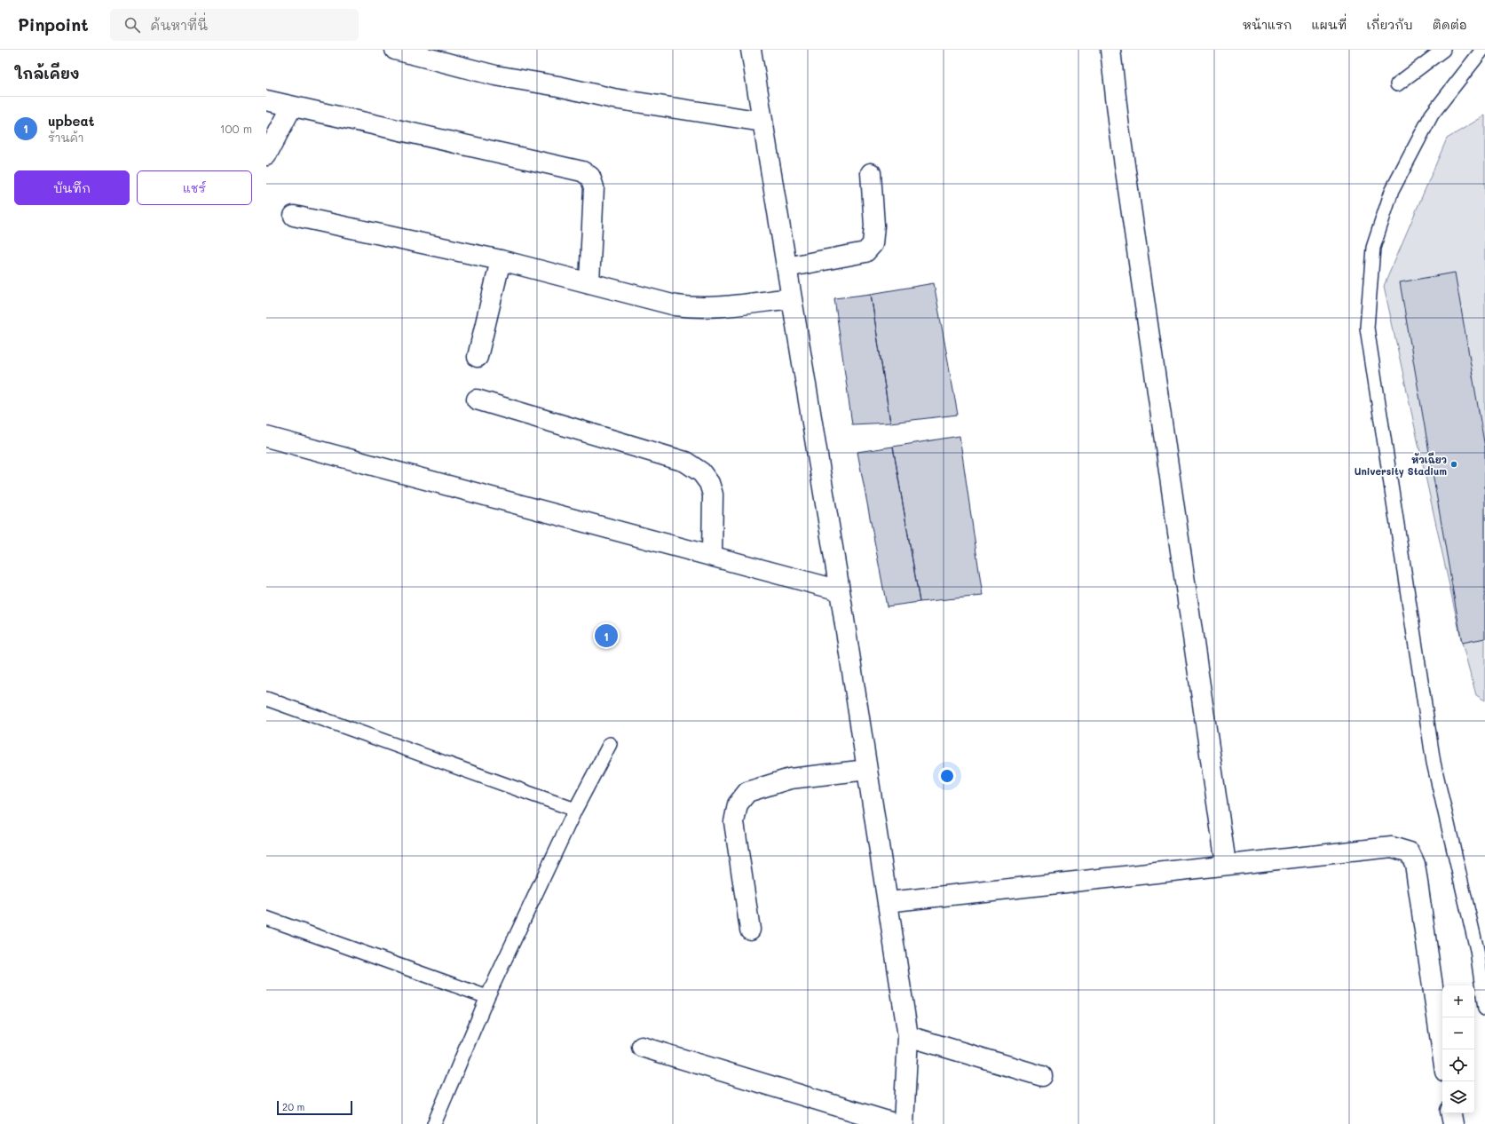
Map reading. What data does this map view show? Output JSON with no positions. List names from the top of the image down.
{
  "places": ["หัวเฉียว University Stadium"],
  "scale_bar": "20 m",
  "page": {
    "header": "Pinpoint",
    "search": "ค้นหาที่นี่",
    "nav": [
      "หน้าแรก",
      "แผนที่",
      "เกี่ยวกับ",
      "ติดต่อ"
    ],
    "heading": "ใกล้เคียง",
    "list": [
      {
        "mark": "1",
        "name": "upbeat",
        "note": "ร้านค้า",
        "value": "100 m"
      }
    ],
    "buttons": ["บันทึก", "แชร์"],
    "pins": "1",
    "map_buttons": ["+", "−"],
    "scale": "20 m"
  }
}
